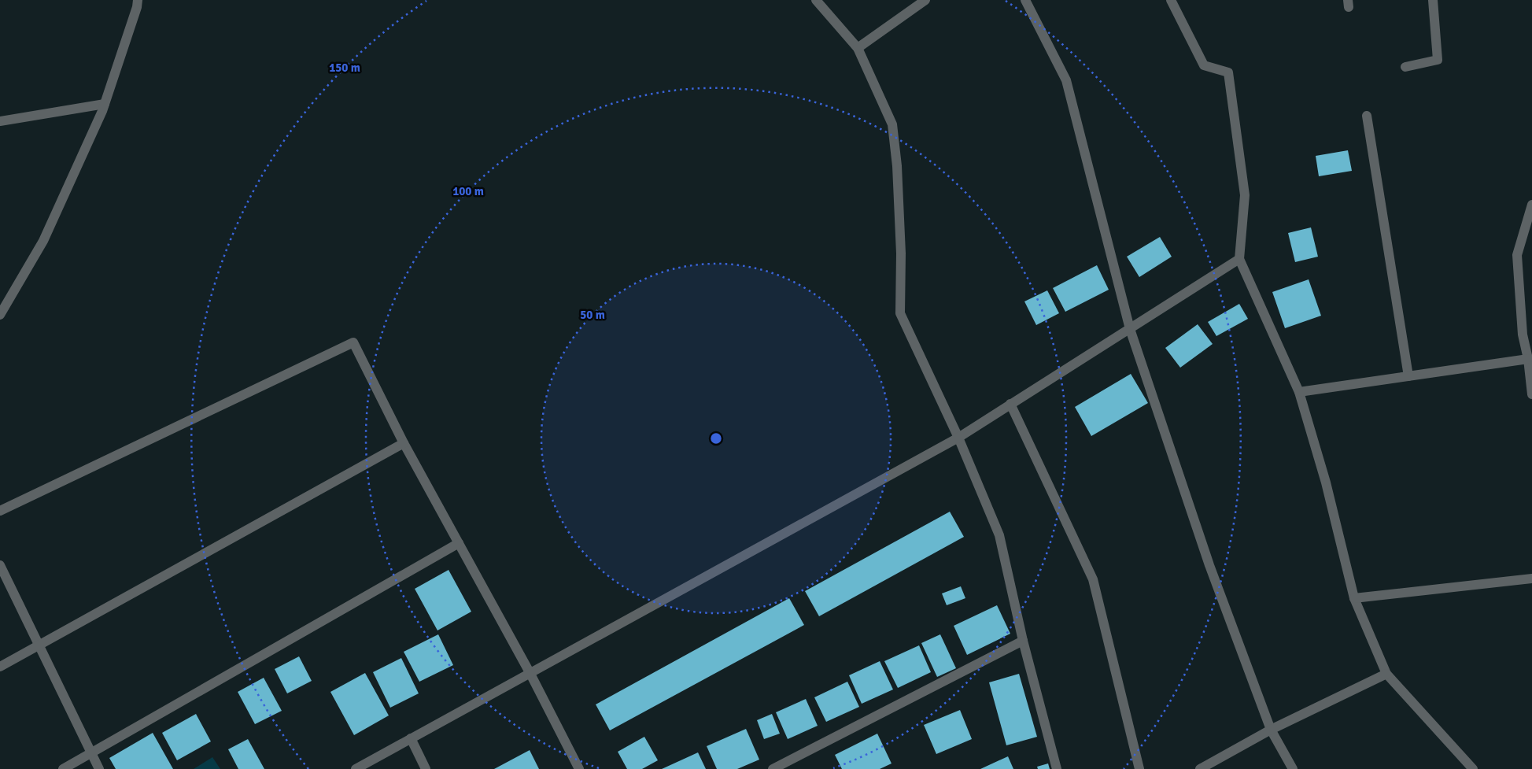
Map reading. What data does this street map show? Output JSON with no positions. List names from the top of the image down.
{
  "rings": ["150 m", "100 m", "50 m"]
}
